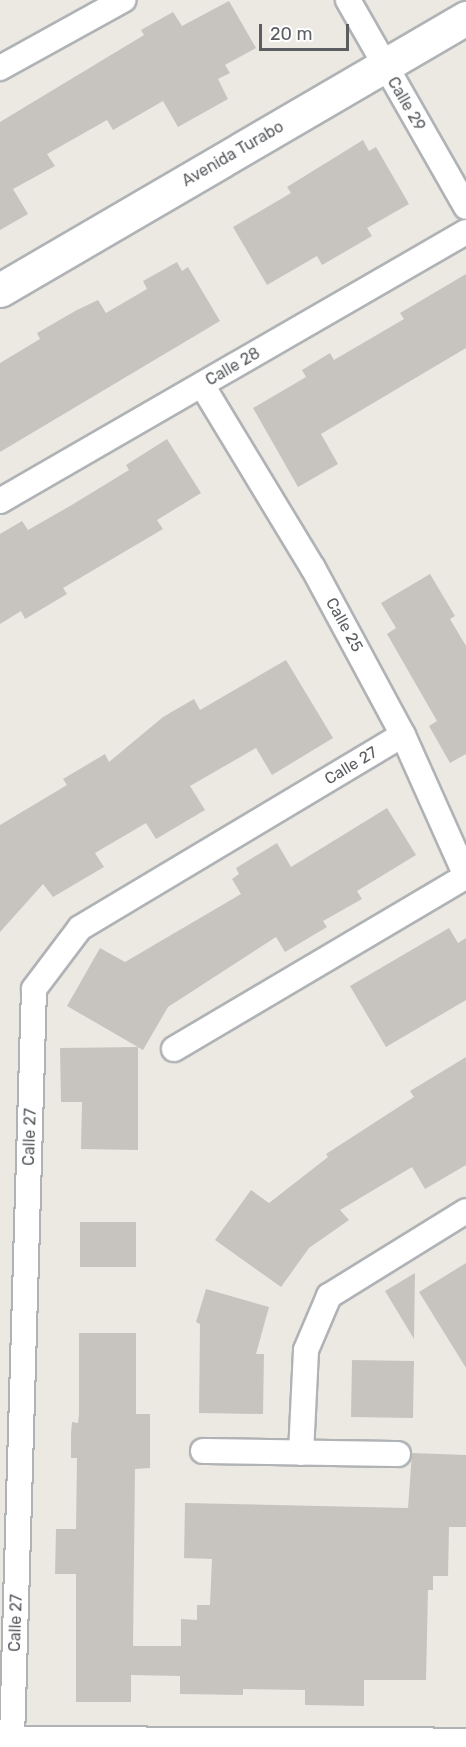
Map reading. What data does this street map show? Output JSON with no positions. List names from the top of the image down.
{
  "streets": {
    "street": [
      "Calle 29",
      "Avenida Turabo",
      "Calle 28",
      "Calle 25",
      "Calle 27"
    ]
  },
  "crossings": [
    ["Calle 29", "Avenida Turabo"],
    ["Calle 28", "Calle 25"],
    ["Calle 25", "Calle 27"]
  ],
  "scale_bar": "20 m"
}
